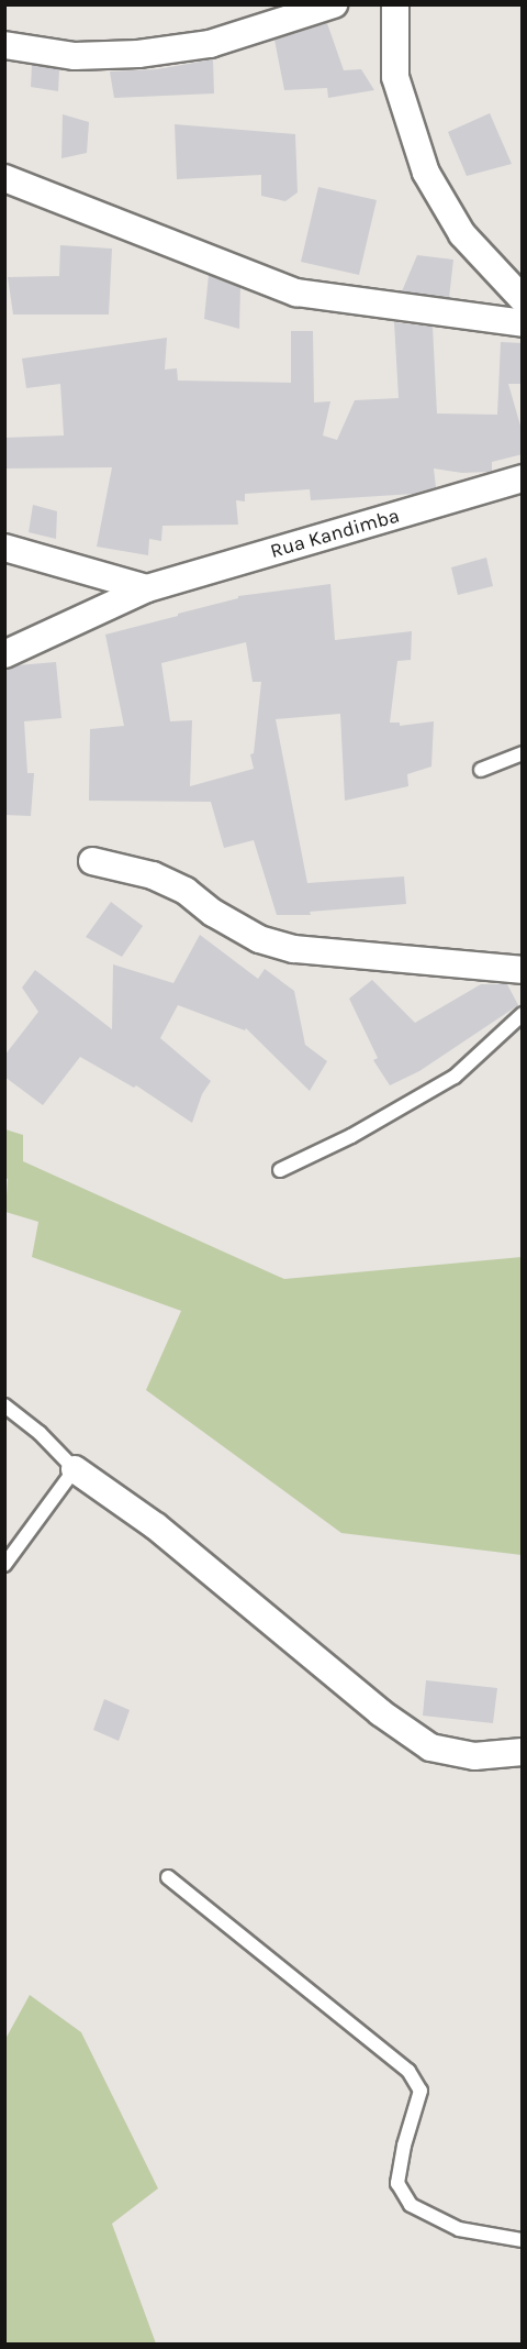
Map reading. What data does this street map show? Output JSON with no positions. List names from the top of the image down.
{
  "streets": {
    "street": ["Rua Kandimba"]
  }
}
